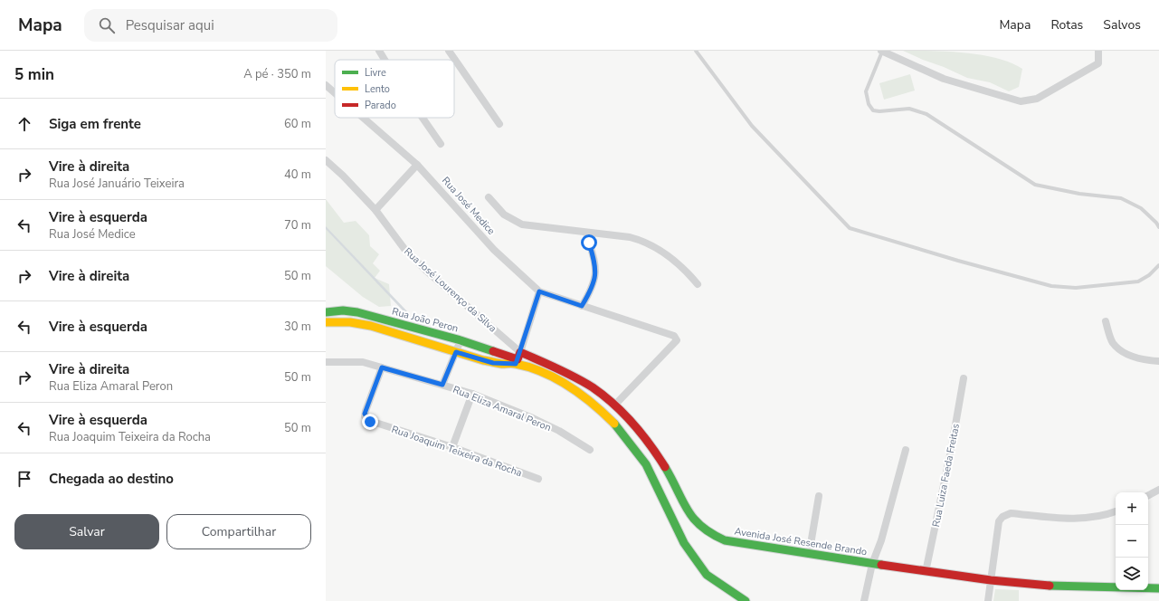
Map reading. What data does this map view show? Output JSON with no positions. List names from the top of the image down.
{
  "streets": {
    "street": [
      "Rua José Medice",
      "Rua José Lourenço da Silva",
      "Rua João Peron",
      "Rua Eliza Amaral Peron",
      "Rua Joaquim Teixeira da Rocha",
      "Rua Luiza Faeda Freitas",
      "Avenida José Resende Brando"
    ]
  },
  "crossings": [
    ["Rua José Lourenço da Silva", "Rua João Peron"],
    ["Rua José Lourenço da Silva", "Avenida José Resende Brando"],
    ["Rua João Peron", "Avenida José Resende Brando"],
    ["Rua Eliza Amaral Peron", "Rua Joaquim Teixeira da Rocha"],
    ["Rua Luiza Faeda Freitas", "Avenida José Resende Brando"]
  ],
  "legend": ["Livre", "Lento", "Parado"],
  "page": {
    "header": "Mapa",
    "search": "Pesquisar aqui",
    "nav": ["Mapa", "Rotas", "Salvos"],
    "heading": ["5 min", "A pé · 350 m"],
    "list": [
      ["Siga em frente", "60 m"],
      ["Vire à direita", "Rua José Januário Teixeira", "40 m"],
      ["Vire à esquerda", "Rua José Medice", "70 m"],
      ["Vire à direita", "50 m"],
      ["Vire à esquerda", "30 m"],
      ["Vire à direita", "Rua Eliza Amaral Peron", "50 m"],
      ["Vire à esquerda", "Rua Joaquim Teixeira da Rocha", "50 m"],
      "Chegada ao destino"
    ],
    "map_buttons": ["+", "−"],
    "buttons": ["Salvar", "Compartilhar"]
  }
}
